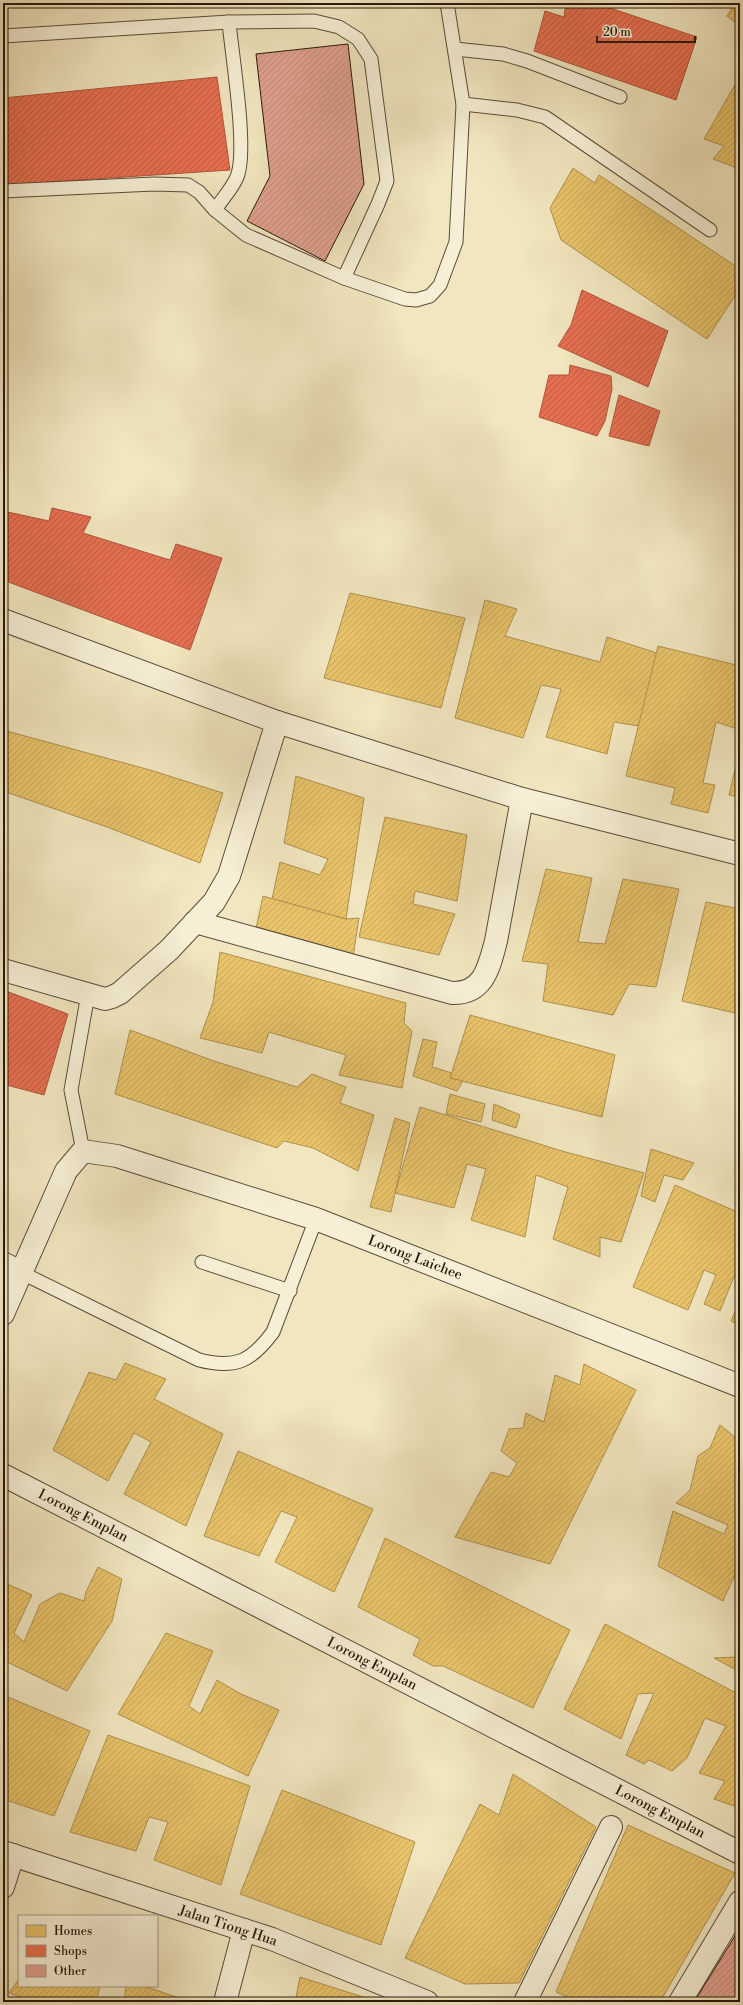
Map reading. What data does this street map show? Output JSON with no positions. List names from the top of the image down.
{
  "streets": {
    "street": ["Lorong Laichee", "Lorong Emplan", "Jalan Tiong Hua"]
  },
  "legend": ["Homes", "Shops", "Other"],
  "scale_bar": "20 m"
}
